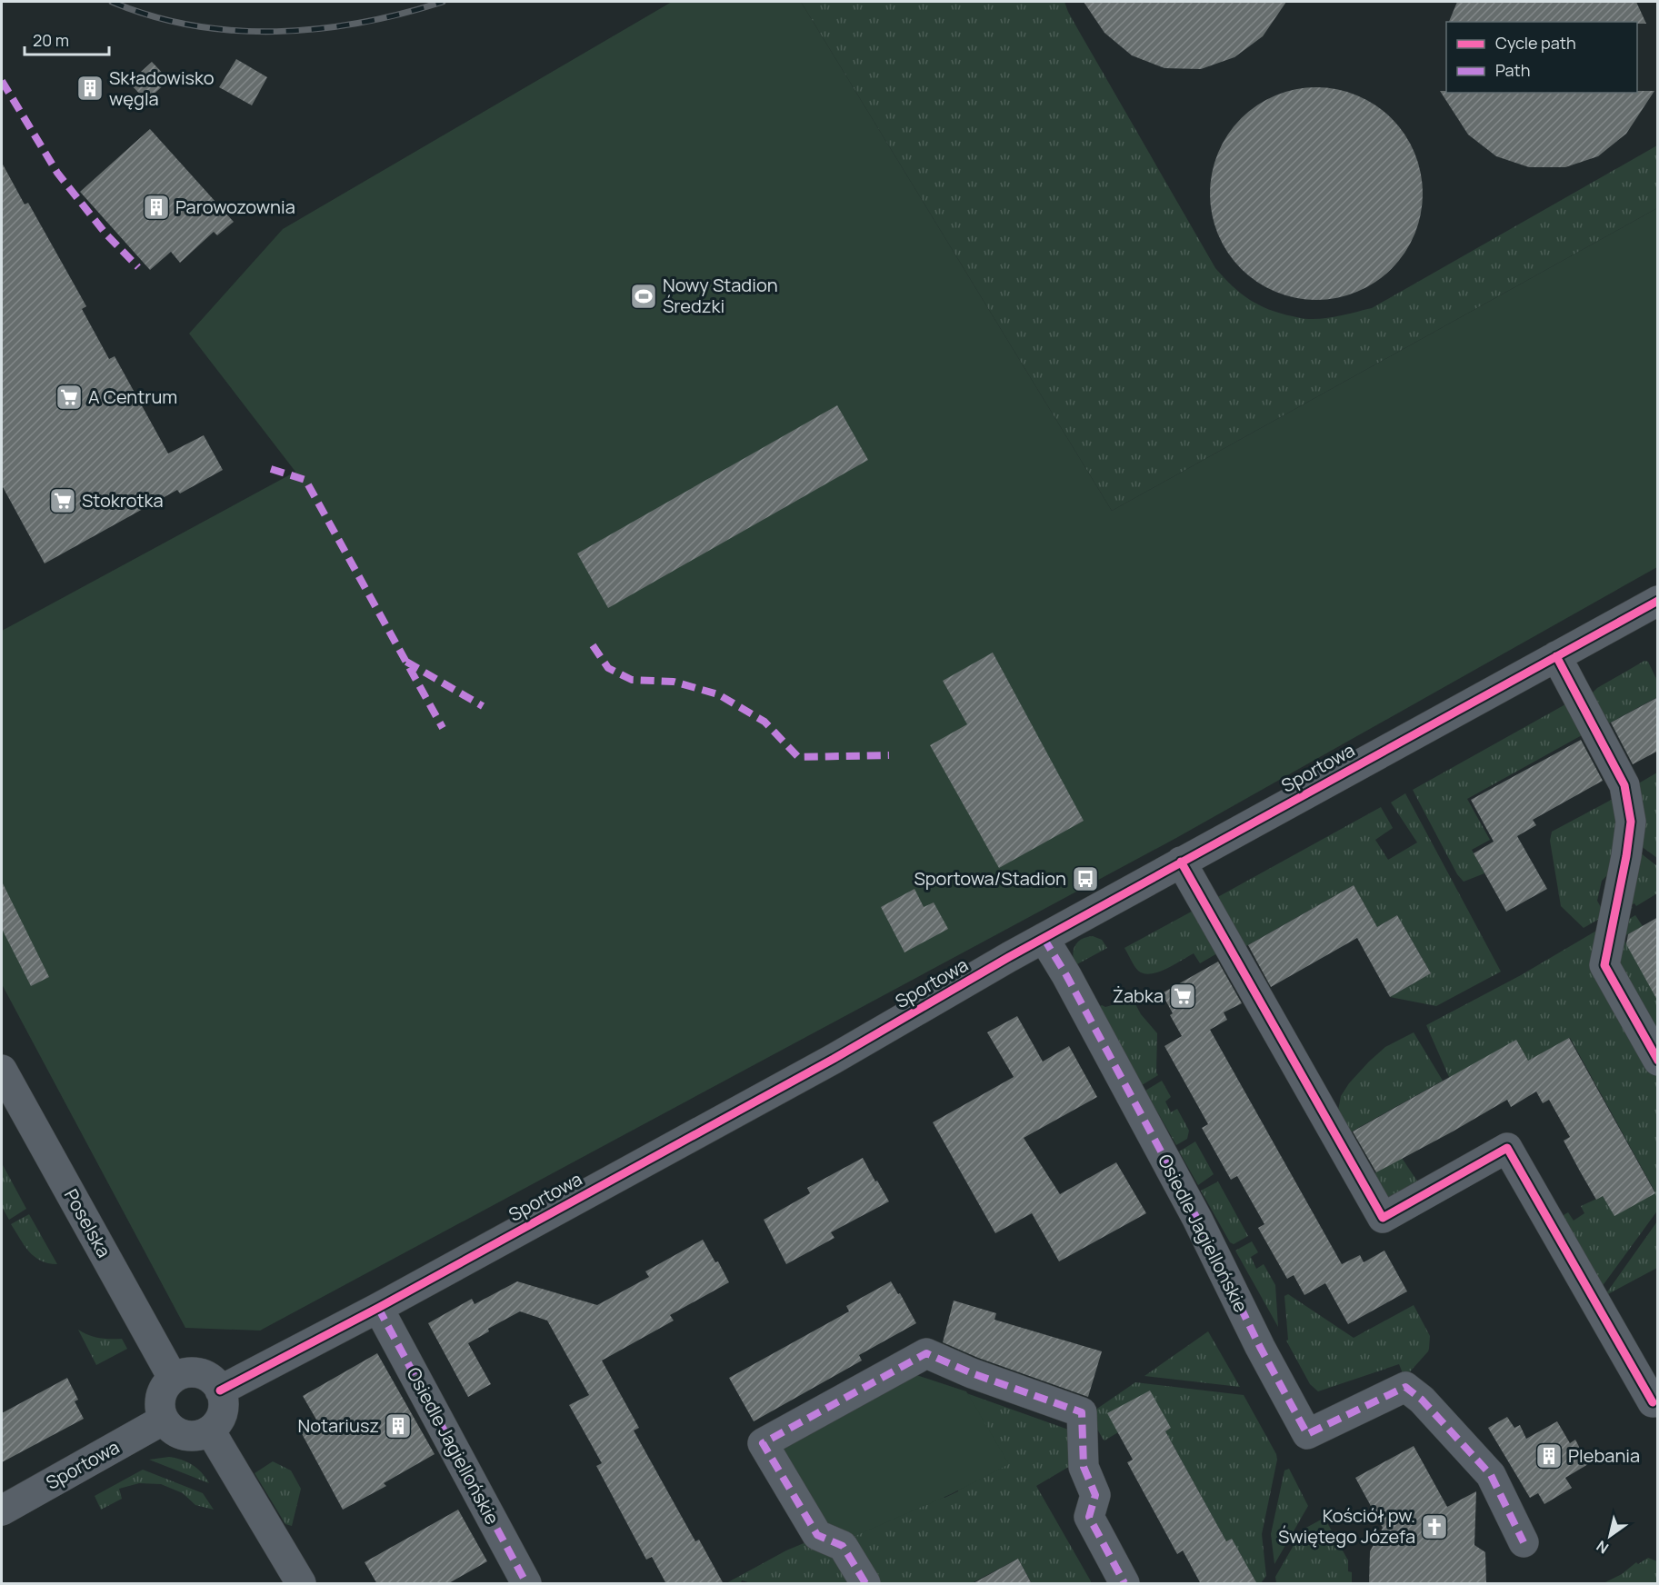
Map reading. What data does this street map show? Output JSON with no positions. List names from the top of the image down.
{
  "streets": {
    "street": ["Sportowa", "Poselska", "Osiedle Jagiellońskie"]
  },
  "crossings": [
    ["Sportowa", "Poselska"],
    ["Sportowa", "Osiedle Jagiellońskie"]
  ],
  "places": {
    "building": [
      "Składowisko węgla",
      "Parowozownia",
      "Notariusz",
      "Plebania"
    ],
    "sports": ["Nowy Stadion Średzki"],
    "supermarket": ["A Centrum", "Stokrotka", "Żabka"],
    "bus stop": ["Sportowa/Stadion"],
    "church": ["Kościół pw. Świętego Józefa"]
  },
  "legend": ["Cycle path", "Path"],
  "scale_bar": "20 m",
  "north": "bottom left"
}
